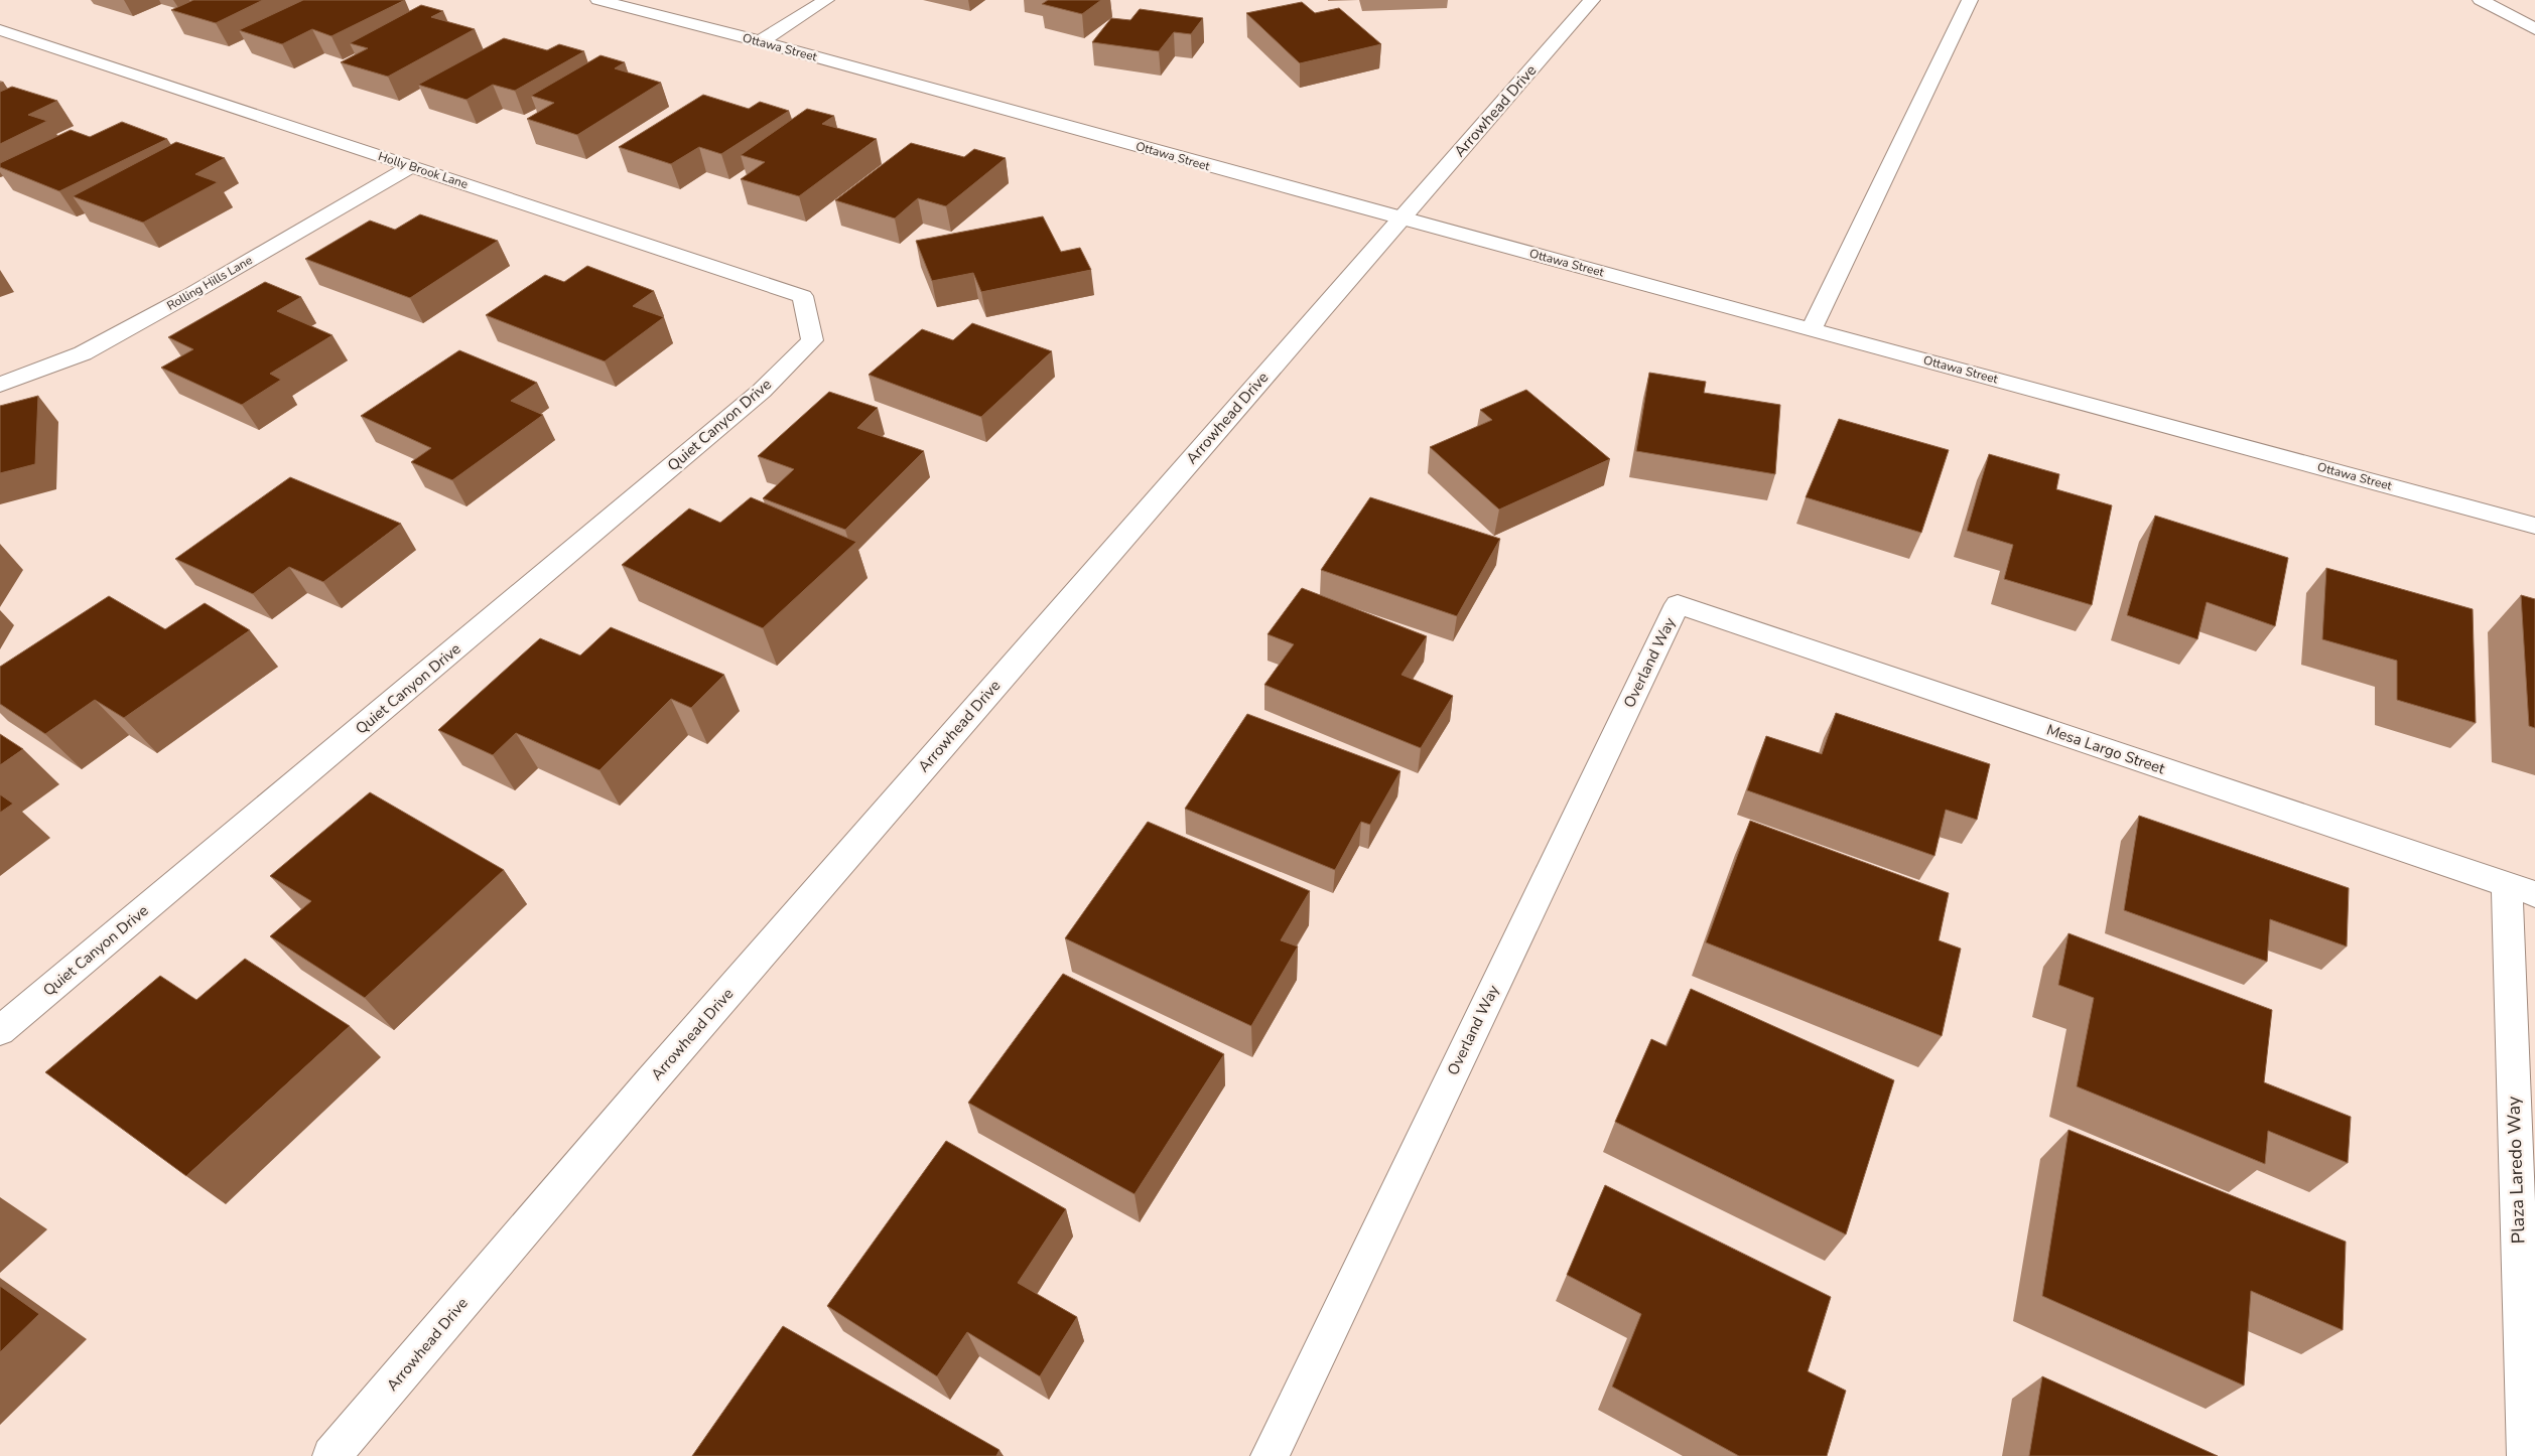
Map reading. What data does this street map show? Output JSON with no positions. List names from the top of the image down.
{
  "streets": {
    "street": [
      "Ottawa Street",
      "Arrowhead Drive",
      "Holly Brook Lane",
      "Rolling Hills Lane",
      "Quiet Canyon Drive",
      "Overland Way",
      "Mesa Largo Street",
      "Plaza Laredo Way"
    ]
  },
  "crossings": [
    ["Ottawa Street", "Arrowhead Drive"],
    ["Holly Brook Lane", "Rolling Hills Lane"],
    ["Holly Brook Lane", "Quiet Canyon Drive"],
    ["Overland Way", "Mesa Largo Street"],
    ["Mesa Largo Street", "Plaza Laredo Way"]
  ]
}
